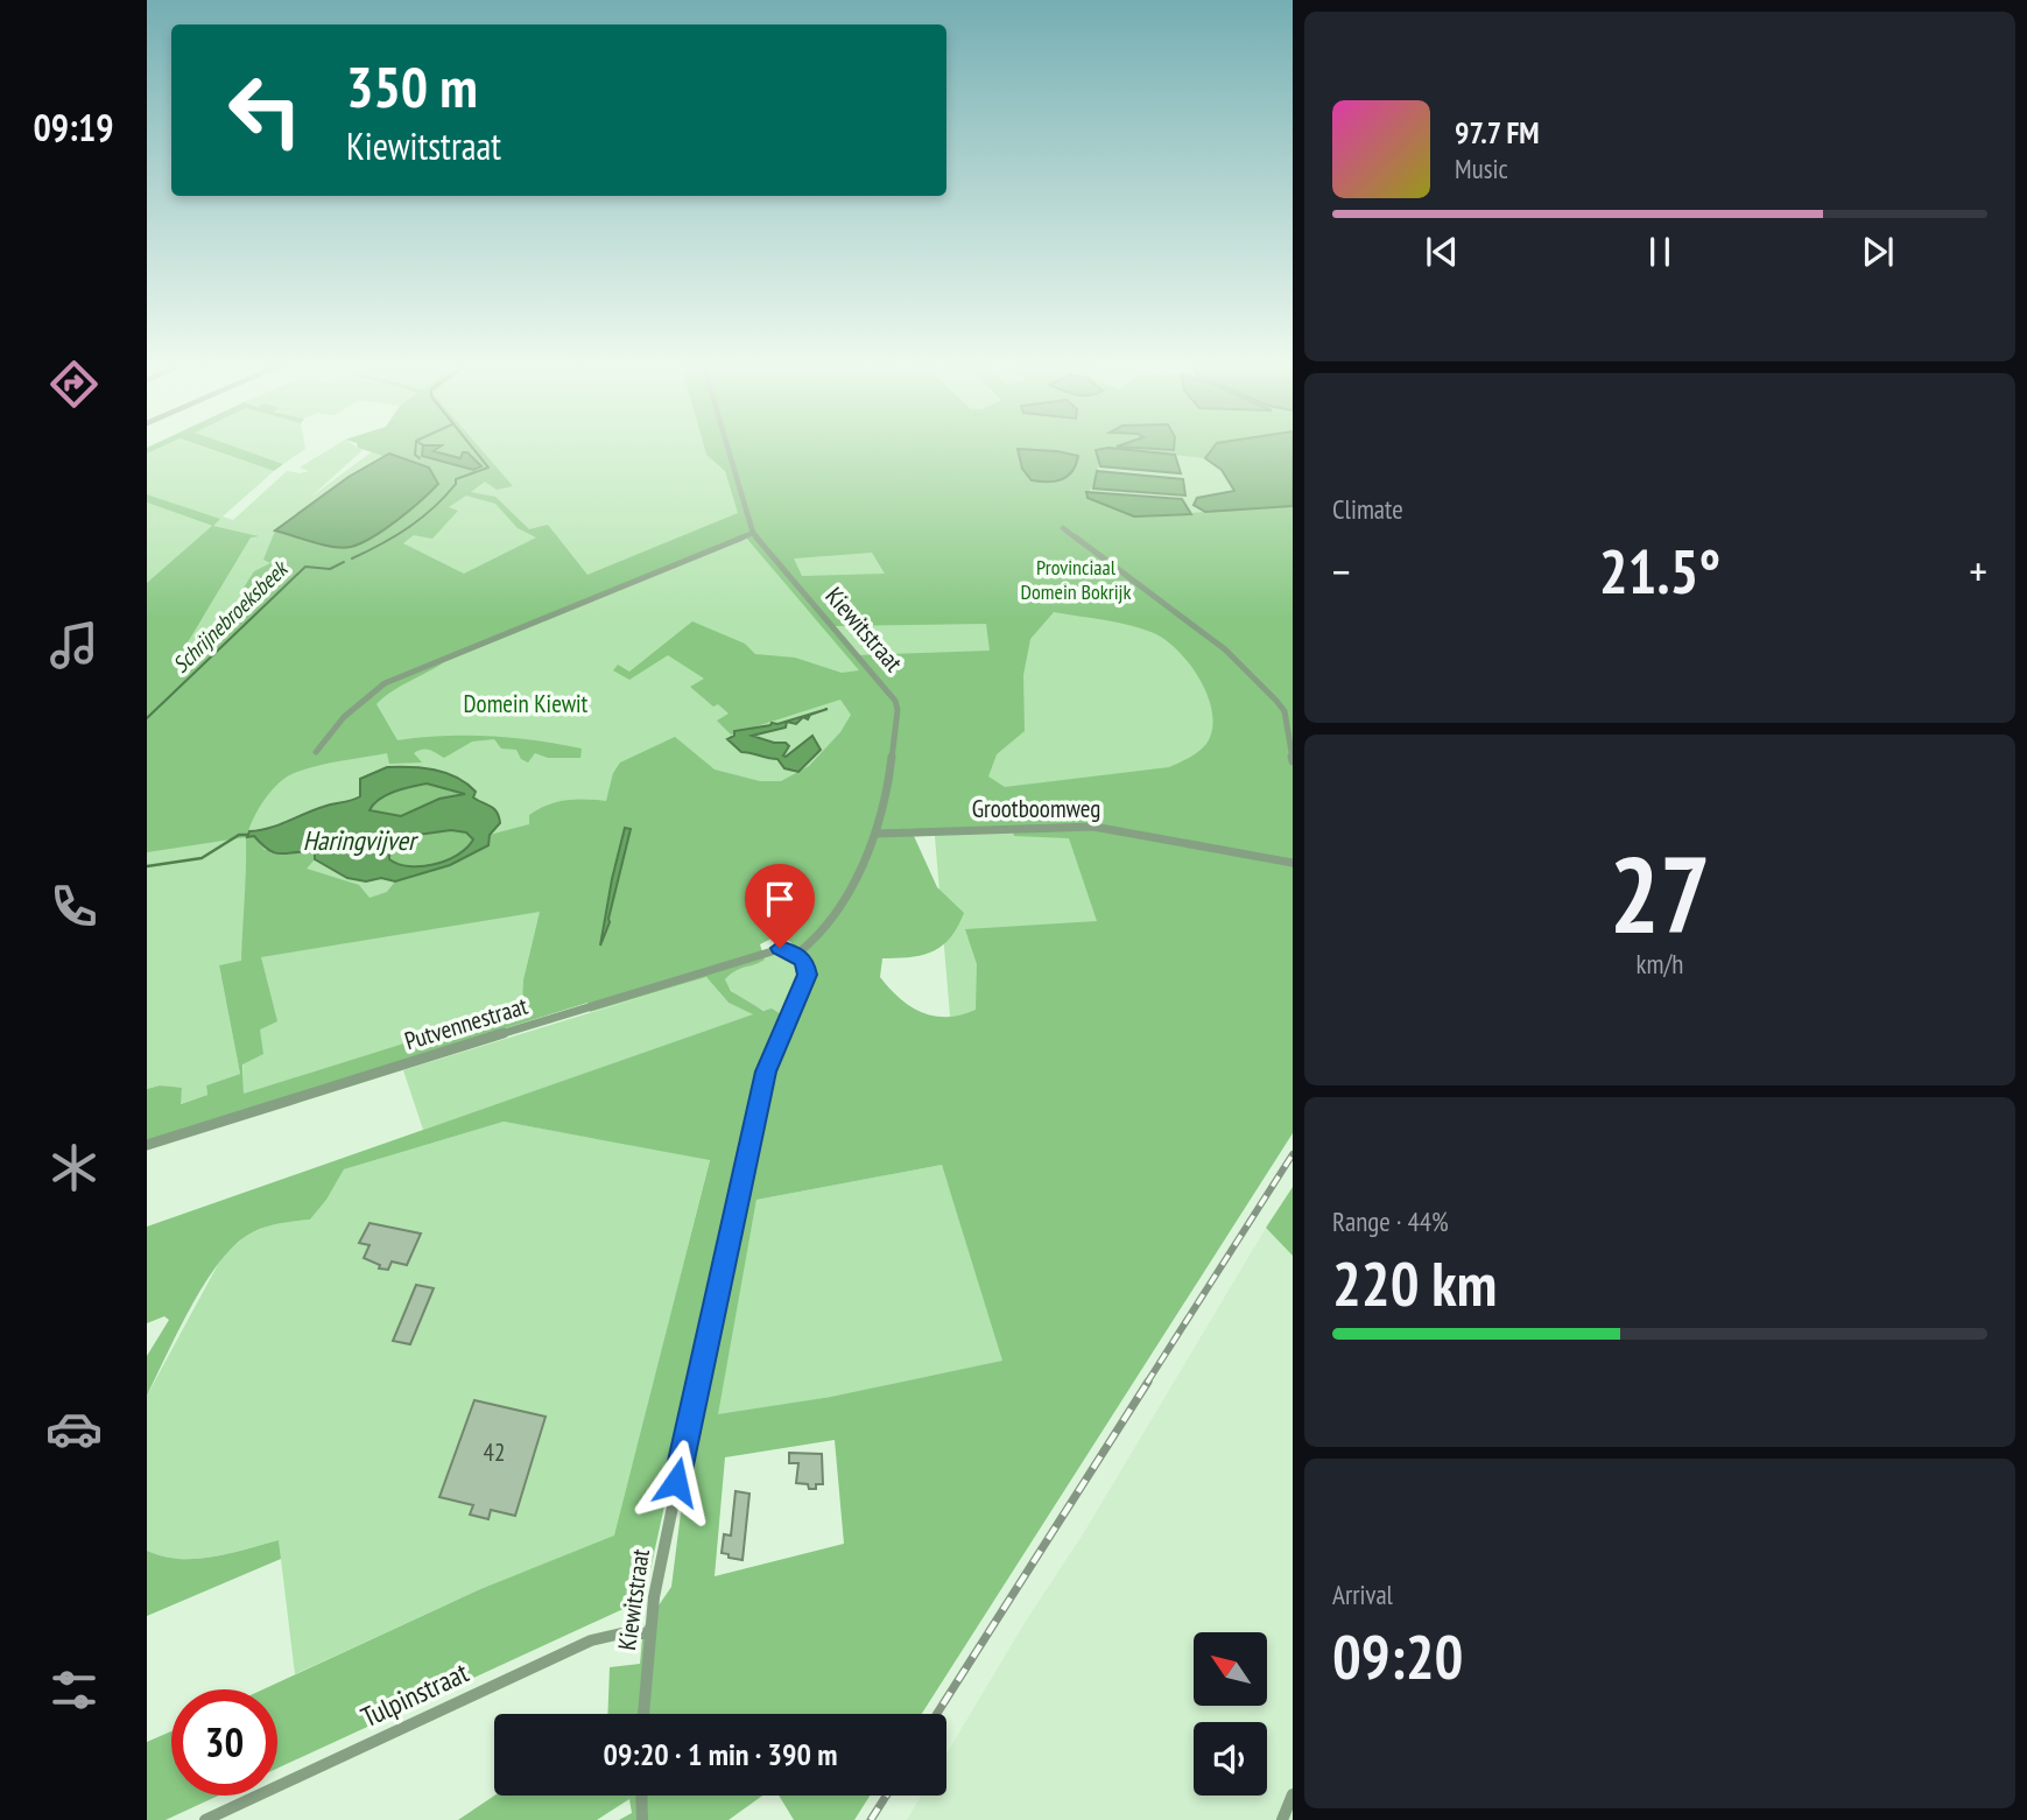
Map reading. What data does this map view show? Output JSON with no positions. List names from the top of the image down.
{
  "streets": {
    "street": [
      "Kiewitstraat",
      "Grootboomweg",
      "Putvennestraat",
      "Tulpinstraat"
    ]
  },
  "crossings": [
    ["Kiewitstraat", "Grootboomweg"],
    ["Kiewitstraat", "Putvennestraat"],
    ["Kiewitstraat", "Tulpinstraat"]
  ],
  "water": ["Schrijnebroeksbeek", "Haringvijver"],
  "parks": ["Provinciaal Domein Bokrijk", "Domein Kiewit"],
  "house_numbers": ["42"],
  "north": "top left",
  "page": {
    "tabs": "09:19",
    "turn": ["350 m", "Kiewitstraat"],
    "song": ["97.7 FM", "Music"],
    "tile": [
      "Climate",
      ["27", "km/h"],
      ["Range · 44%", "220 km"],
      ["Arrival", "09:20"]
    ],
    "heat": ["−", "21.5°", "+"],
    "limit": "30",
    "trip": "09:20 · 1 min · 390 m"
  }
}
